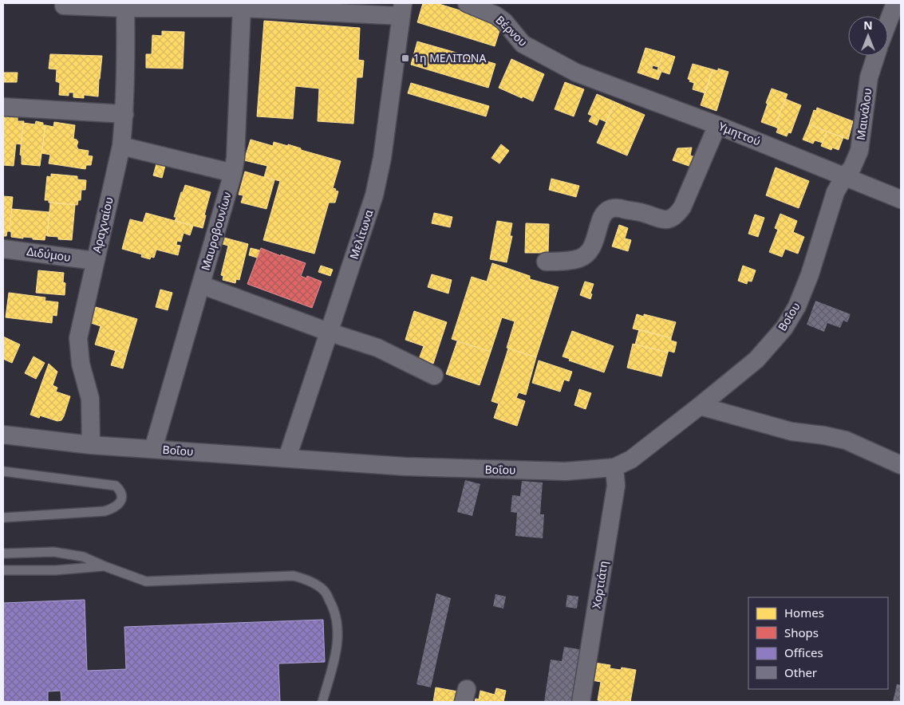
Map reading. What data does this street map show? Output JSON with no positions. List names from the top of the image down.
{
  "streets": {
    "street": [
      "Βέρνου",
      "Μαινάλου",
      "Υμηττού",
      "Αραχναίου",
      "Μαυροβουνίων",
      "Μελίτωνα",
      "Διδύμου",
      "Βοΐου",
      "Χορτιάτη"
    ]
  },
  "crossings": [
    ["Βέρνου", "Υμηττού"],
    ["Μαινάλου", "Υμηττού"],
    ["Μαινάλου", "Βοΐου"],
    ["Υμηττού", "Βοΐου"],
    ["Αραχναίου", "Διδύμου"],
    ["Αραχναίου", "Βοΐου"],
    ["Μαυροβουνίων", "Βοΐου"],
    ["Μελίτωνα", "Βοΐου"],
    ["Βοΐου", "Χορτιάτη"]
  ],
  "places": {
    "transit": ["1η ΜΕΛΙΤΩΝΑ"]
  },
  "legend": [
    "Homes",
    "Shops",
    "Offices",
    "Other"
  ],
  "north": "top"
}
